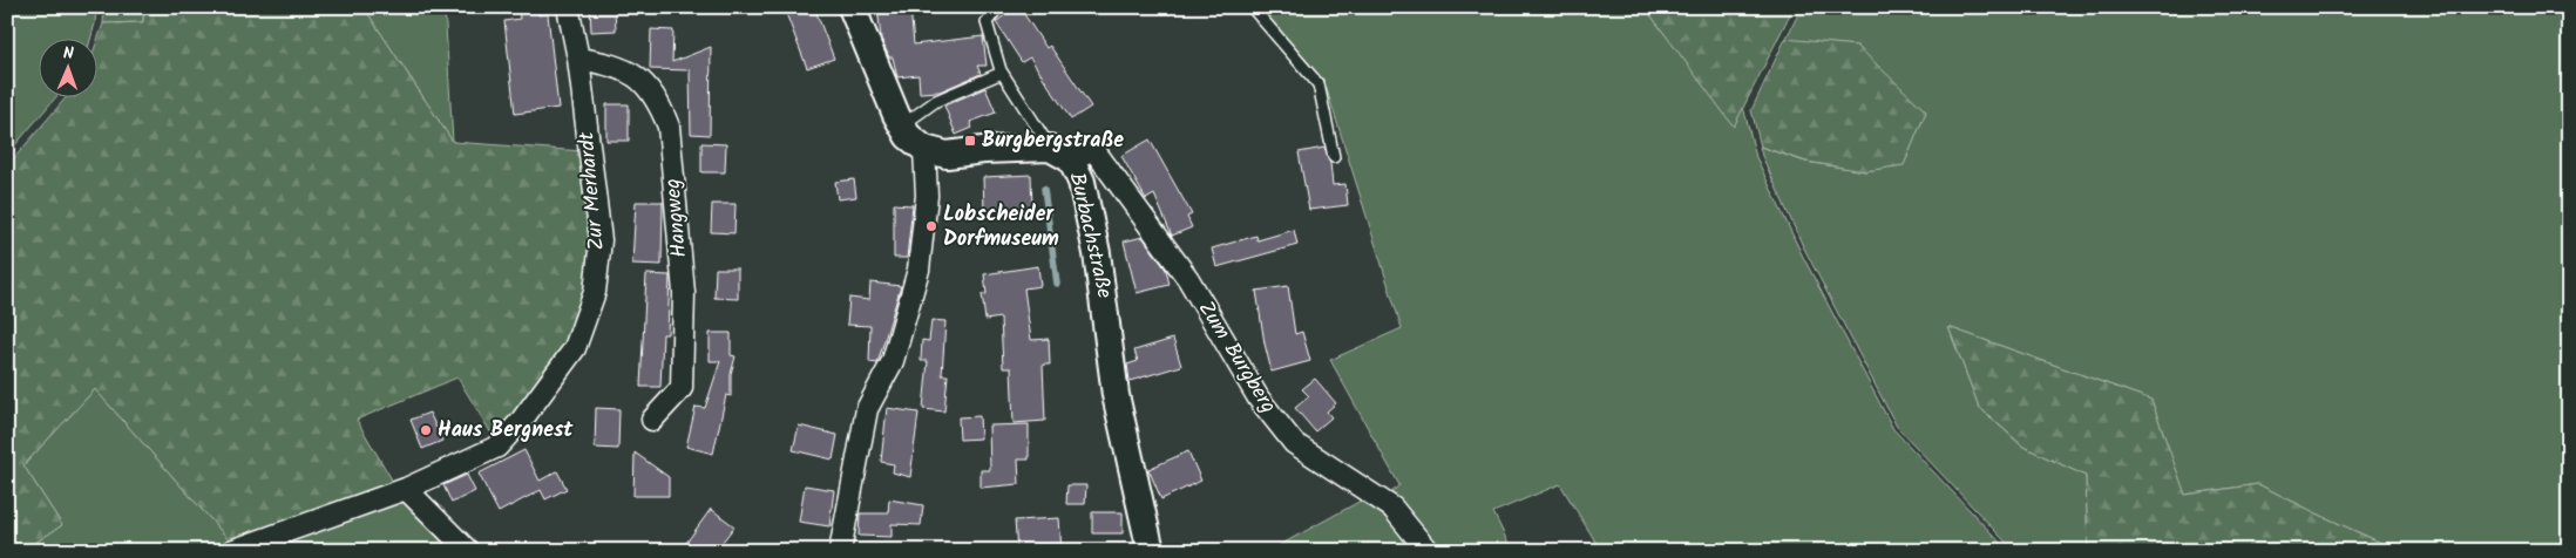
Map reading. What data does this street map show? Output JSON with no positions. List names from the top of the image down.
{
  "streets": {
    "street": [
      "Zur Merhardt",
      "Hangweg",
      "Burbachstraße",
      "Zum Burgberg"
    ]
  },
  "crossings": [
    ["Zur Merhardt", "Hangweg"],
    ["Burbachstraße", "Zum Burgberg"]
  ],
  "places": {
    "transit": ["Burgbergstraße"],
    "other": ["Lobscheider Dorfmuseum", "Haus Bergnest"]
  },
  "north": "top"
}
